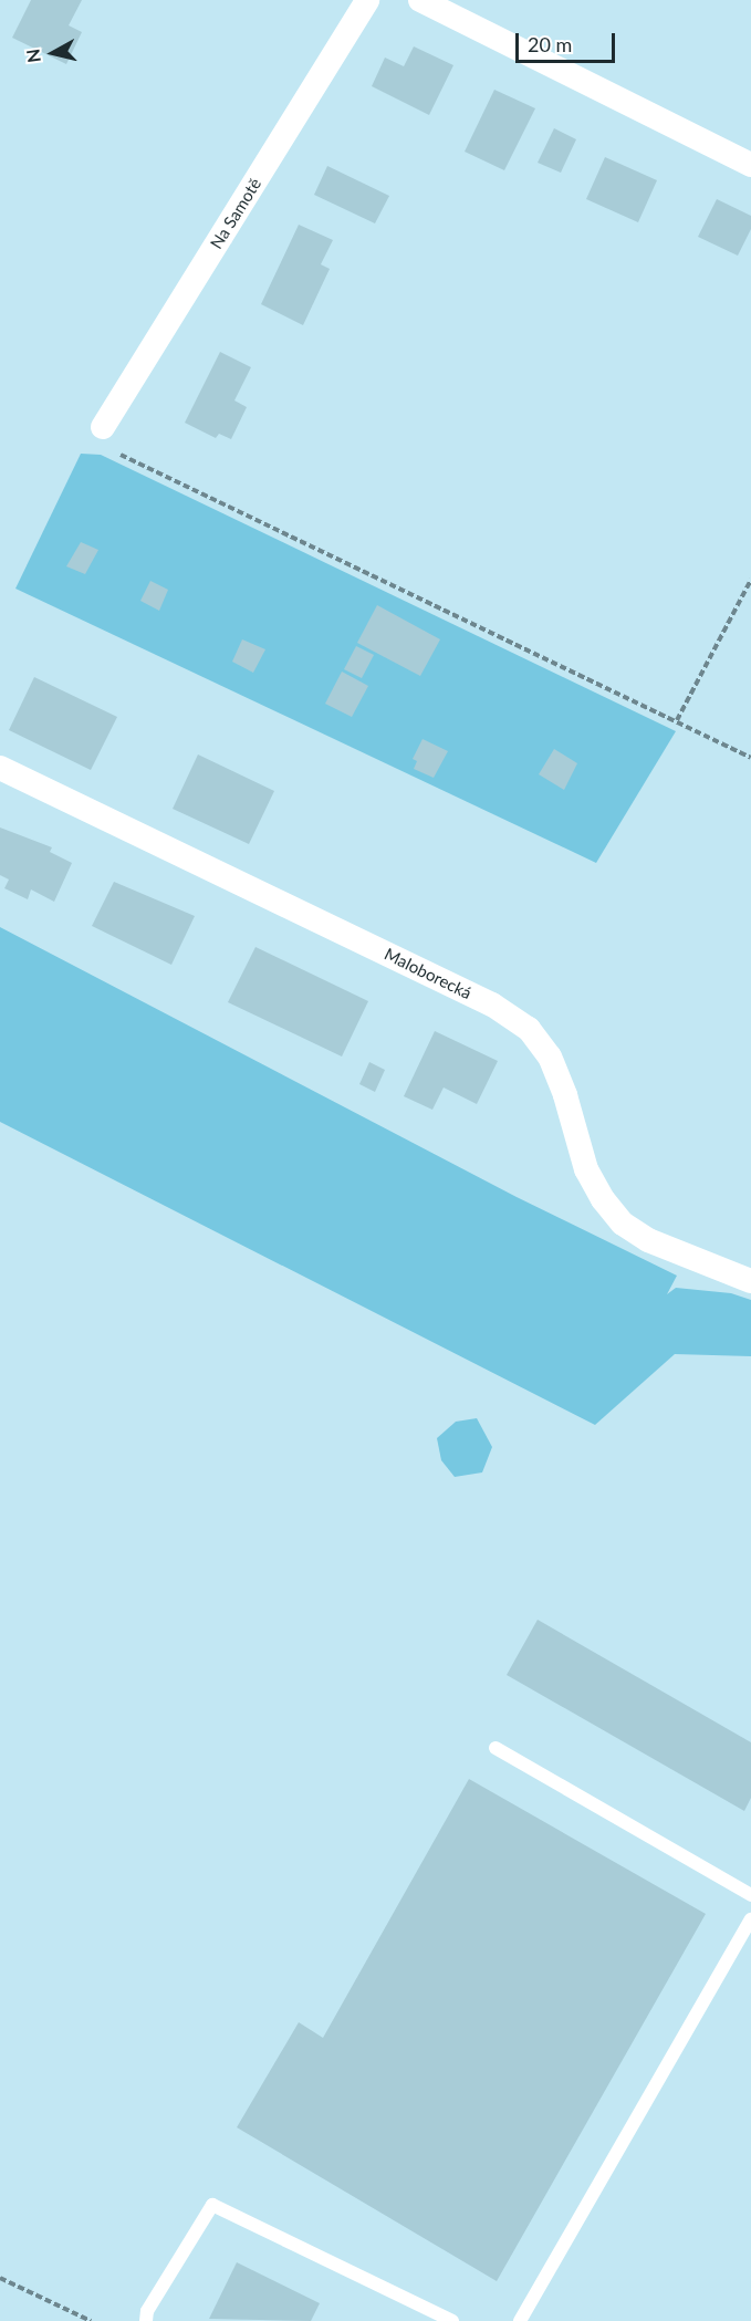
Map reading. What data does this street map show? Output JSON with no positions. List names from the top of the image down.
{
  "streets": {
    "street": ["Na Samotě", "Maloborecká"]
  },
  "scale_bar": "20 m",
  "north": "left"
}
